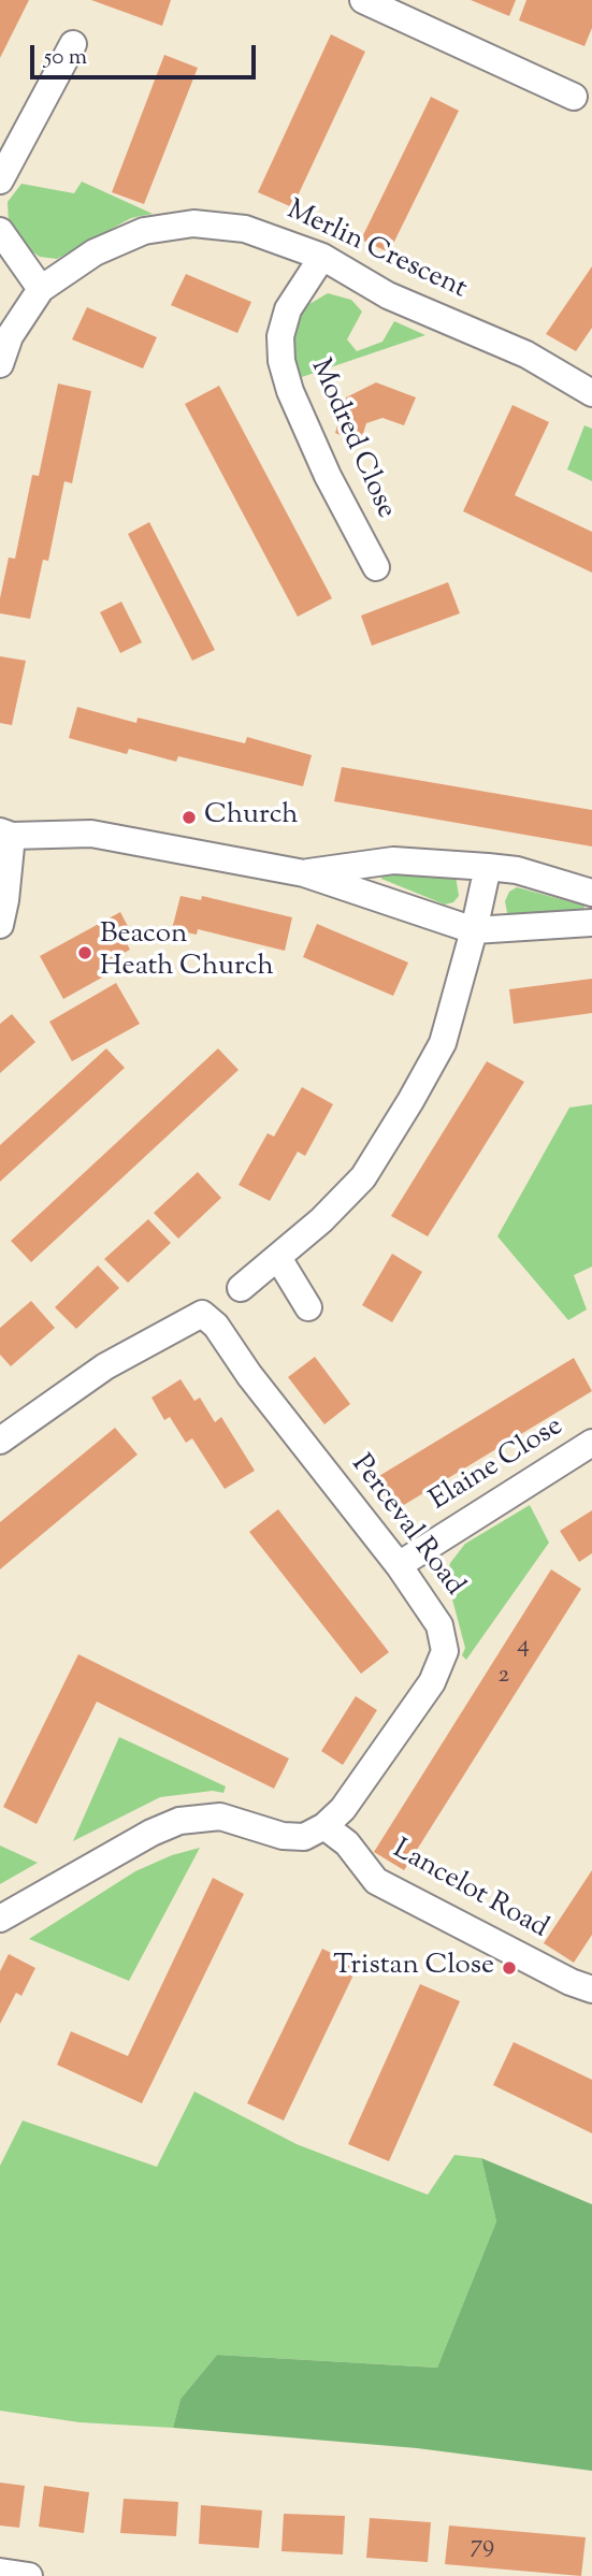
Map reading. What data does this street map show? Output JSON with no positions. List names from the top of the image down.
{
  "streets": {
    "street": [
      "Merlin Crescent",
      "Modred Close",
      "Elaine Close",
      "Perceval Road",
      "Lancelot Road"
    ]
  },
  "crossings": [
    ["Merlin Crescent", "Modred Close"],
    ["Elaine Close", "Perceval Road"],
    ["Perceval Road", "Lancelot Road"]
  ],
  "places": ["Church", "Beacon Heath Church", "Tristan Close"],
  "house_numbers": ["4", "2", "79"],
  "scale_bar": "50 m"
}
